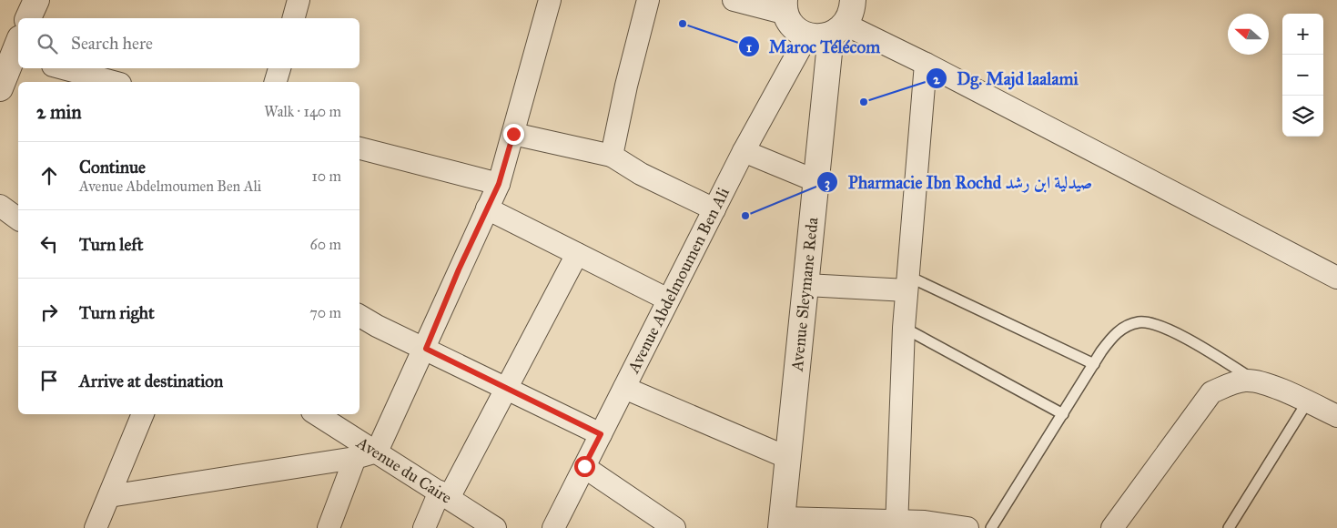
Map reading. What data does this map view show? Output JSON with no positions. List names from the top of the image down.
{
  "streets": {
    "street": ["Avenue Abdelmoumen Ben Ali", "Avenue Sleymane Reda", "Avenue du Caire"]
  },
  "crossings": [
    ["Avenue Abdelmoumen Ben Ali", "Avenue Sleymane Reda"]
  ],
  "places": ["Maroc Télécom", "Dg. Majd laalami", "Pharmacie Ibn Rochd صيدلية ابن رشد"],
  "north": "left",
  "page": {
    "map_buttons": ["+", "−"],
    "search": "Search here",
    "heading": ["2 min", "Walk · 140 m"],
    "list": [
      ["Continue", "Avenue Abdelmoumen Ben Ali", "10 m"],
      ["Turn left", "60 m"],
      ["Turn right", "70 m"],
      "Arrive at destination"
    ]
  }
}
